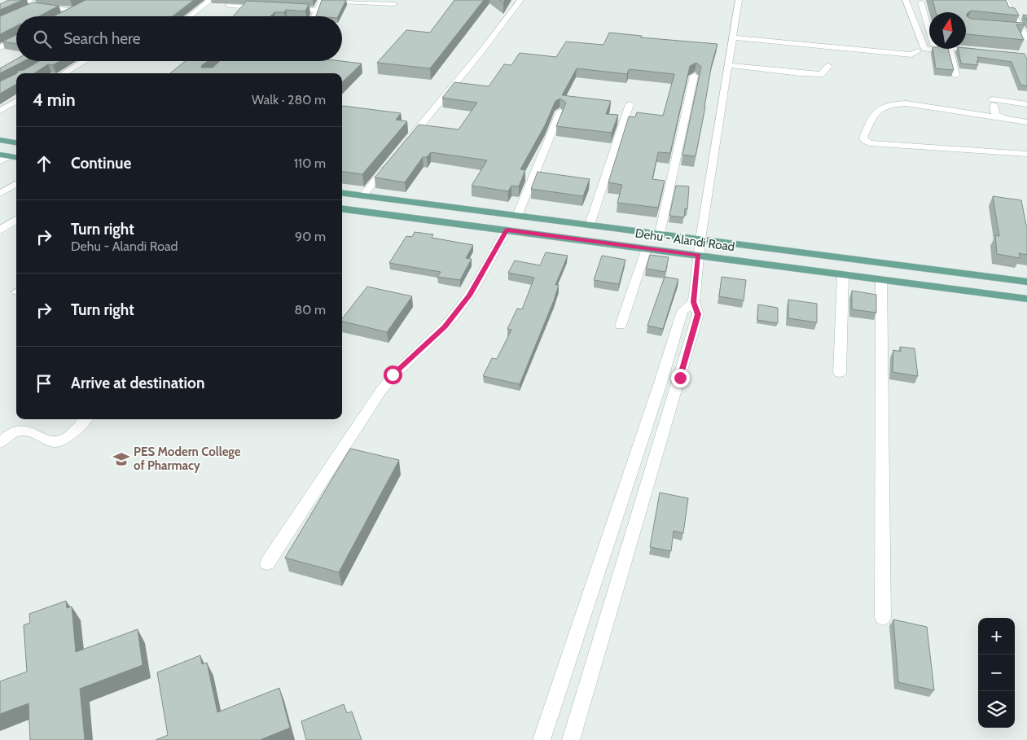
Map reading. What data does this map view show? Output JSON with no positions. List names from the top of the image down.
{
  "streets": {
    "main road": ["Dehu - Alandi Road"]
  },
  "places": {
    "school or university": ["PES Modern College of Pharmacy"]
  },
  "north": "top",
  "page": {
    "search": "Search here",
    "heading": ["4 min", "Walk · 280 m"],
    "list": [
      ["Continue", "110 m"],
      ["Turn right", "Dehu - Alandi Road", "90 m"],
      ["Turn right", "80 m"],
      "Arrive at destination"
    ],
    "map_buttons": ["+", "−"]
  }
}
